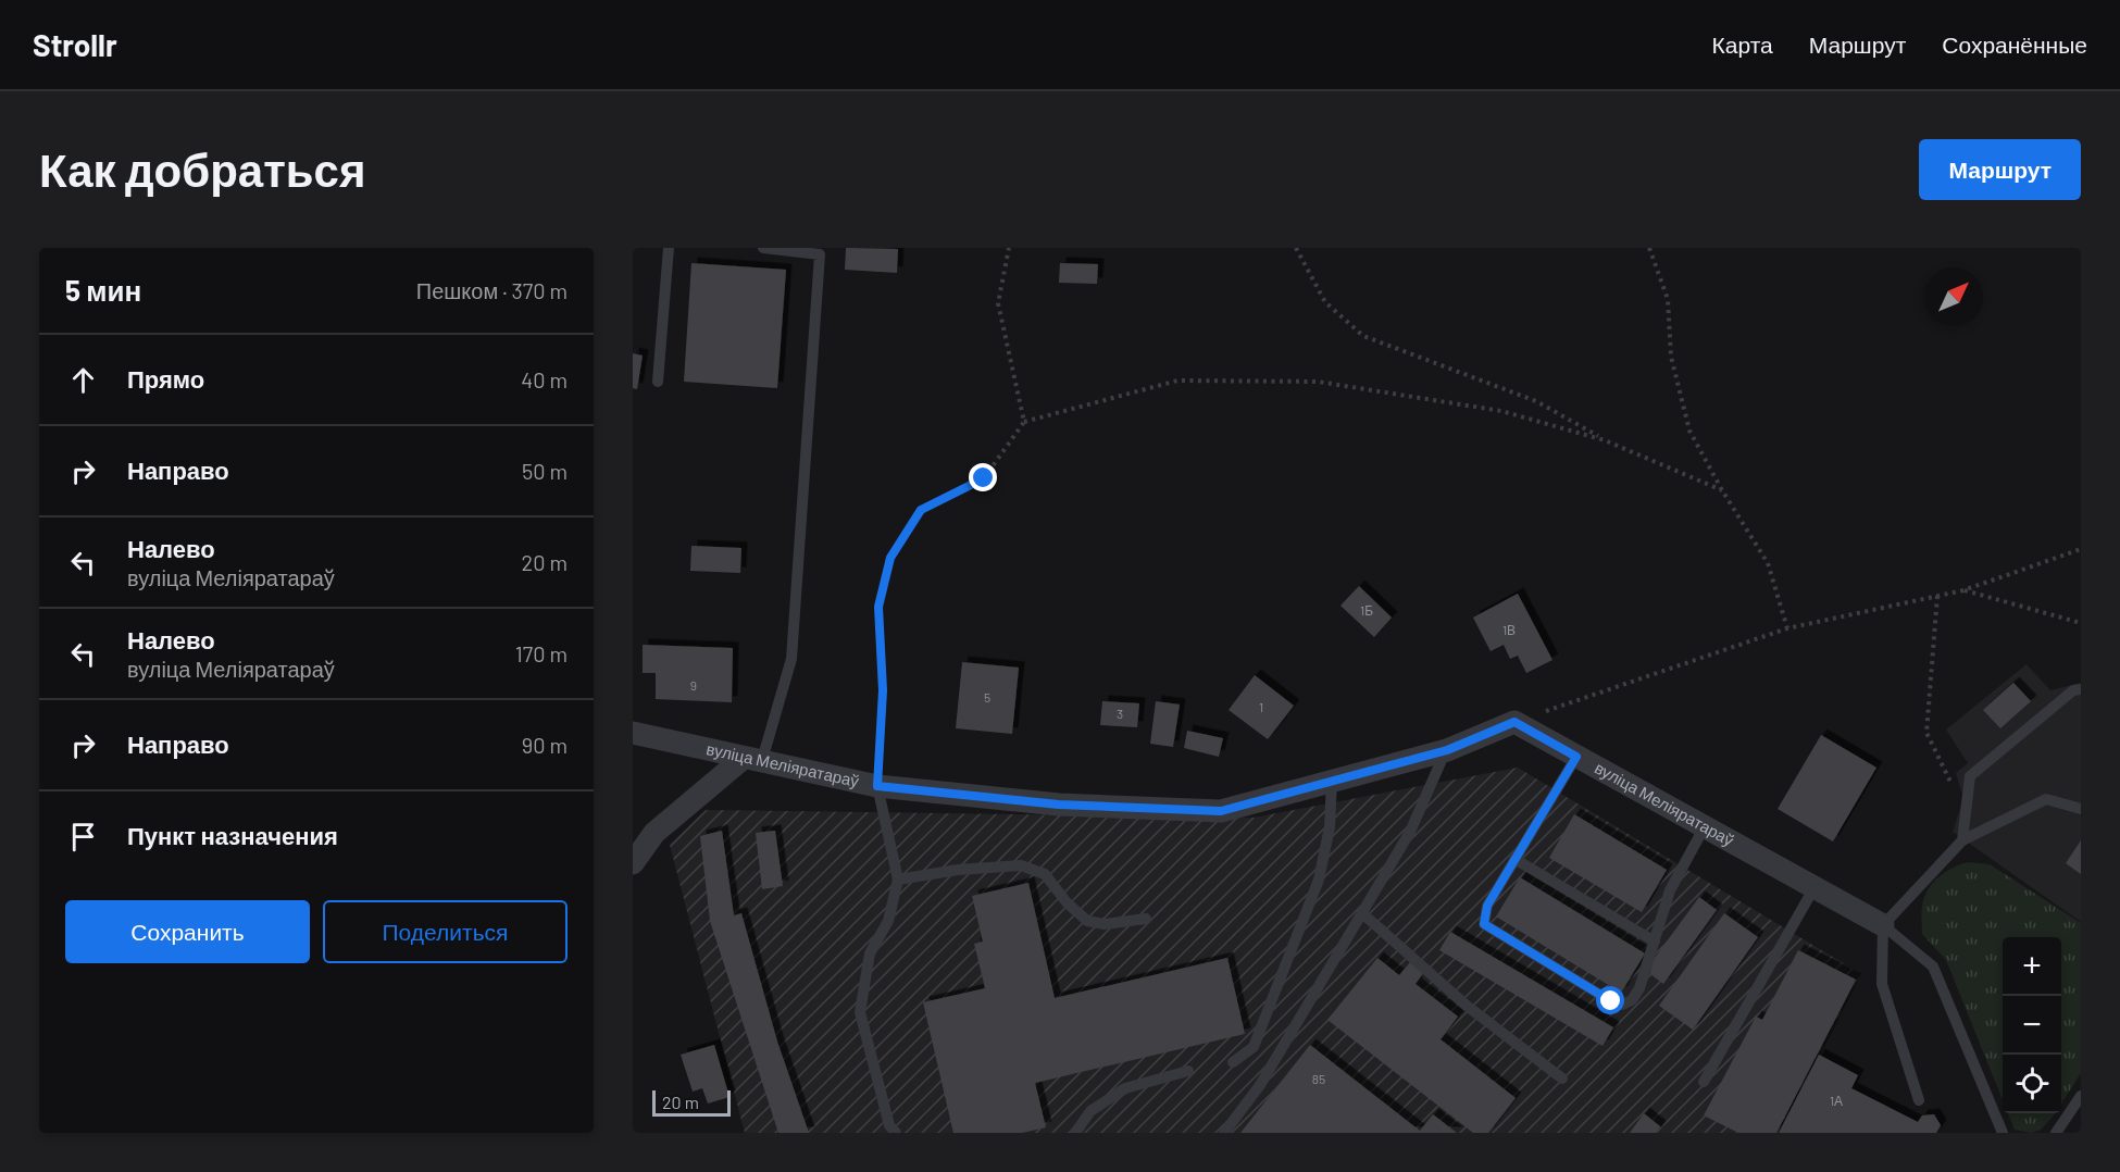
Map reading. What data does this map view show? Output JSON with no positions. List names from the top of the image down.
{
  "streets": {
    "street": ["вуліца Меліяратараў"]
  },
  "house_numbers": [
    "1Б",
    "1В",
    "9",
    "5",
    "1",
    "3",
    "85",
    "1А"
  ],
  "scale_bar": "20 m",
  "north": "top right",
  "page": {
    "header": "Strollr",
    "nav": ["Карта", "Маршрут", "Сохранённые"],
    "buttons": [
      "Маршрут",
      ["Сохранить", "Поделиться"]
    ],
    "title": "Как добраться",
    "heading": ["5 мин", "Пешком · 370 m"],
    "list": [
      ["Прямо", "40 m"],
      ["Направо", "50 m"],
      ["Налево", "вуліца Меліяратараў", "20 m"],
      ["Налево", "вуліца Меліяратараў", "170 m"],
      ["Направо", "90 m"],
      "Пункт назначения"
    ],
    "map_buttons": ["+", "−"],
    "scale": "20 m"
  }
}
